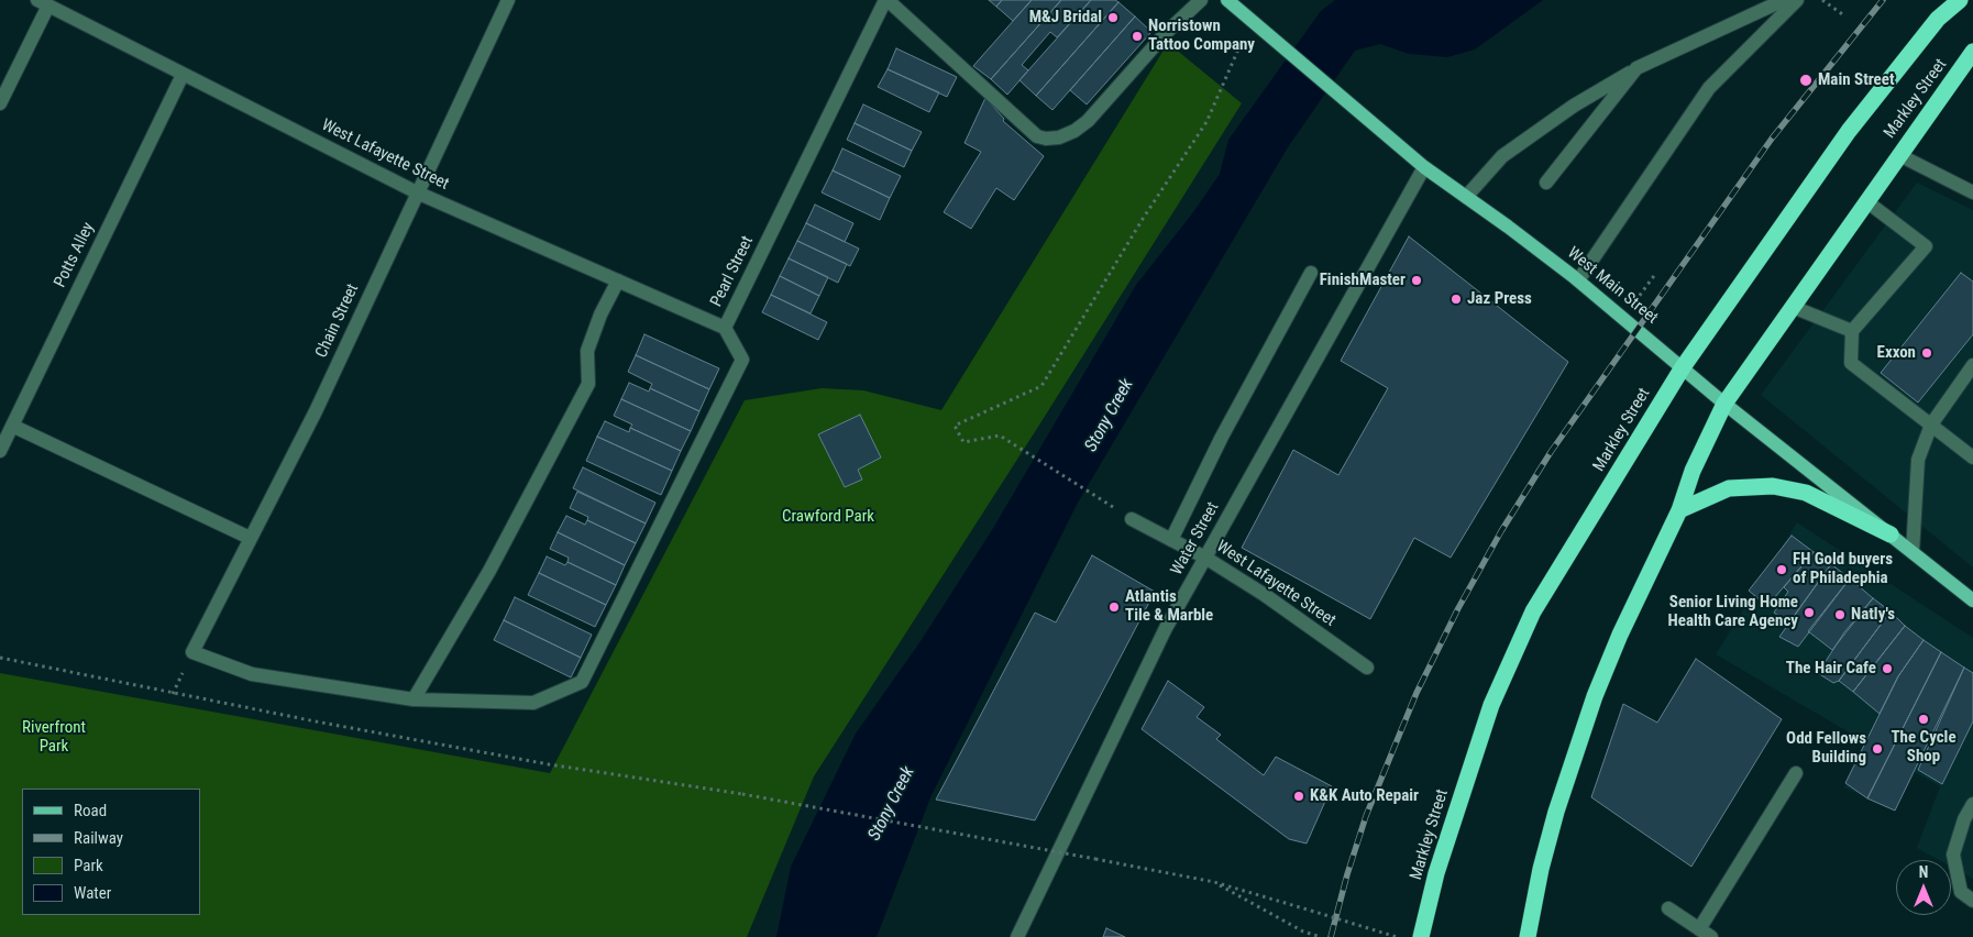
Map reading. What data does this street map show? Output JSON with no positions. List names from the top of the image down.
{
  "streets": {
    "highway": ["Markley Street"],
    "main road": ["West Main Street"],
    "street": [
      "West Lafayette Street",
      "Potts Alley",
      "Pearl Street",
      "Chain Street",
      "Water Street"
    ]
  },
  "crossings": [
    ["Markley Street", "West Main Street"],
    ["West Lafayette Street", "Potts Alley"],
    ["West Lafayette Street", "Pearl Street"],
    ["West Lafayette Street", "Chain Street"],
    ["West Lafayette Street", "Water Street"],
    ["Pearl Street", "Chain Street"],
    ["West Main Street", "Water Street"]
  ],
  "water": ["Stony Creek"],
  "parks": ["Crawford Park", "Riverfront Park"],
  "places": [
    "M&J Bridal",
    "Norristown Tattoo Company",
    "Main Street",
    "FinishMaster",
    "Jaz Press",
    "Exxon",
    "FH Gold buyers of Philadephia",
    "Atlantis Tile & Marble",
    "Senior Living Home Health Care Agency",
    "Natly's",
    "The Hair Cafe",
    "The Cycle Shop",
    "Odd Fellows Building",
    "K&K Auto Repair"
  ],
  "legend": [
    "Road",
    "Railway",
    "Park",
    "Water"
  ],
  "north": "top"
}
